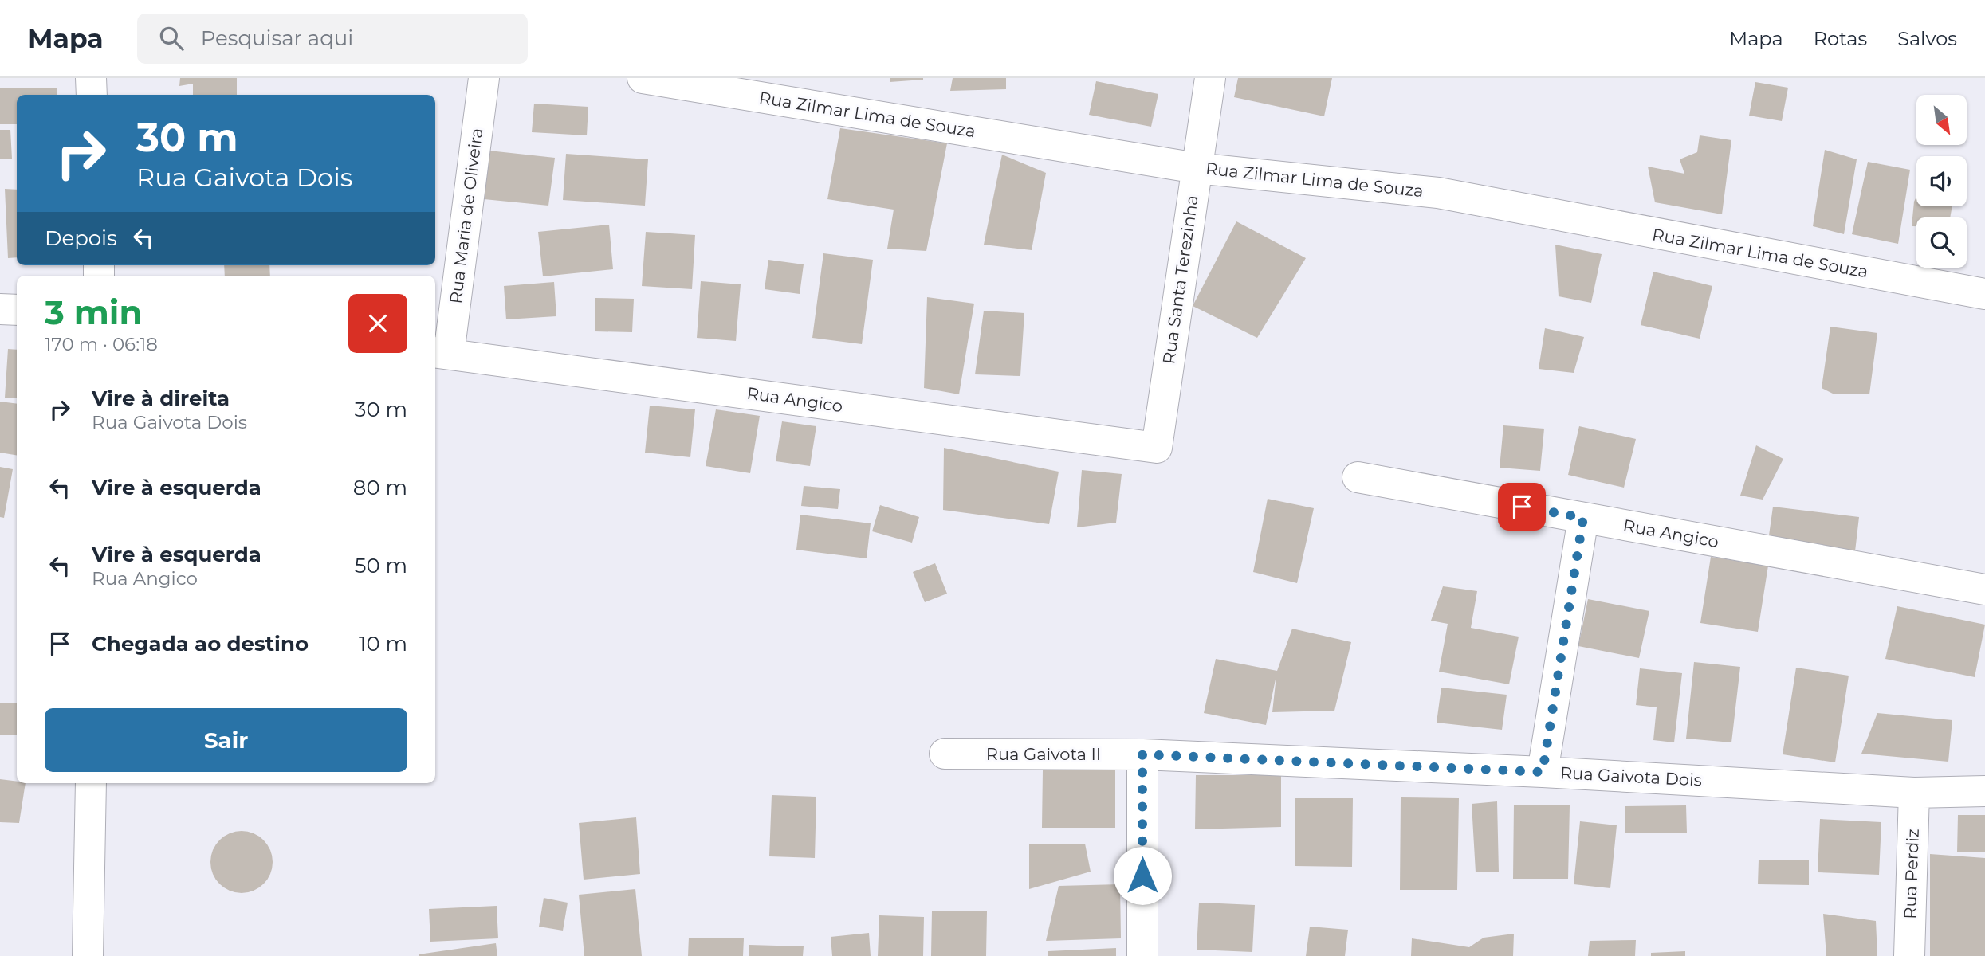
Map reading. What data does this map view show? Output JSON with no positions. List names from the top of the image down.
{
  "streets": {
    "street": [
      "Rua Zilmar Lima de Souza",
      "Rua Maria de Oliveira",
      "Rua Santa Terezinha",
      "Rua Angico",
      "Rua Gaivota II",
      "Rua Gaivota Dois",
      "Rua Perdiz"
    ]
  },
  "crossings": [
    ["Rua Zilmar Lima de Souza", "Rua Santa Terezinha"],
    ["Rua Maria de Oliveira", "Rua Angico"],
    ["Rua Santa Terezinha", "Rua Angico"],
    ["Rua Gaivota II", "Rua Gaivota Dois"],
    ["Rua Gaivota Dois", "Rua Perdiz"]
  ],
  "north": "bottom right",
  "page": {
    "header": "Mapa",
    "search": "Pesquisar aqui",
    "nav": ["Mapa", "Rotas", "Salvos"],
    "turn": ["30 m", "Rua Gaivota Dois"],
    "then": "Depois",
    "heading": ["3 min", "170 m · 06:18"],
    "list": [
      {
        "name": "Vire à direita",
        "note": "Rua Gaivota Dois",
        "value": "30 m"
      },
      {
        "name": "Vire à esquerda",
        "value": "80 m"
      },
      {
        "name": "Vire à esquerda",
        "note": "Rua Angico",
        "value": "50 m"
      },
      {
        "name": "Chegada ao destino",
        "value": "10 m"
      }
    ],
    "buttons": "Sair"
  }
}
